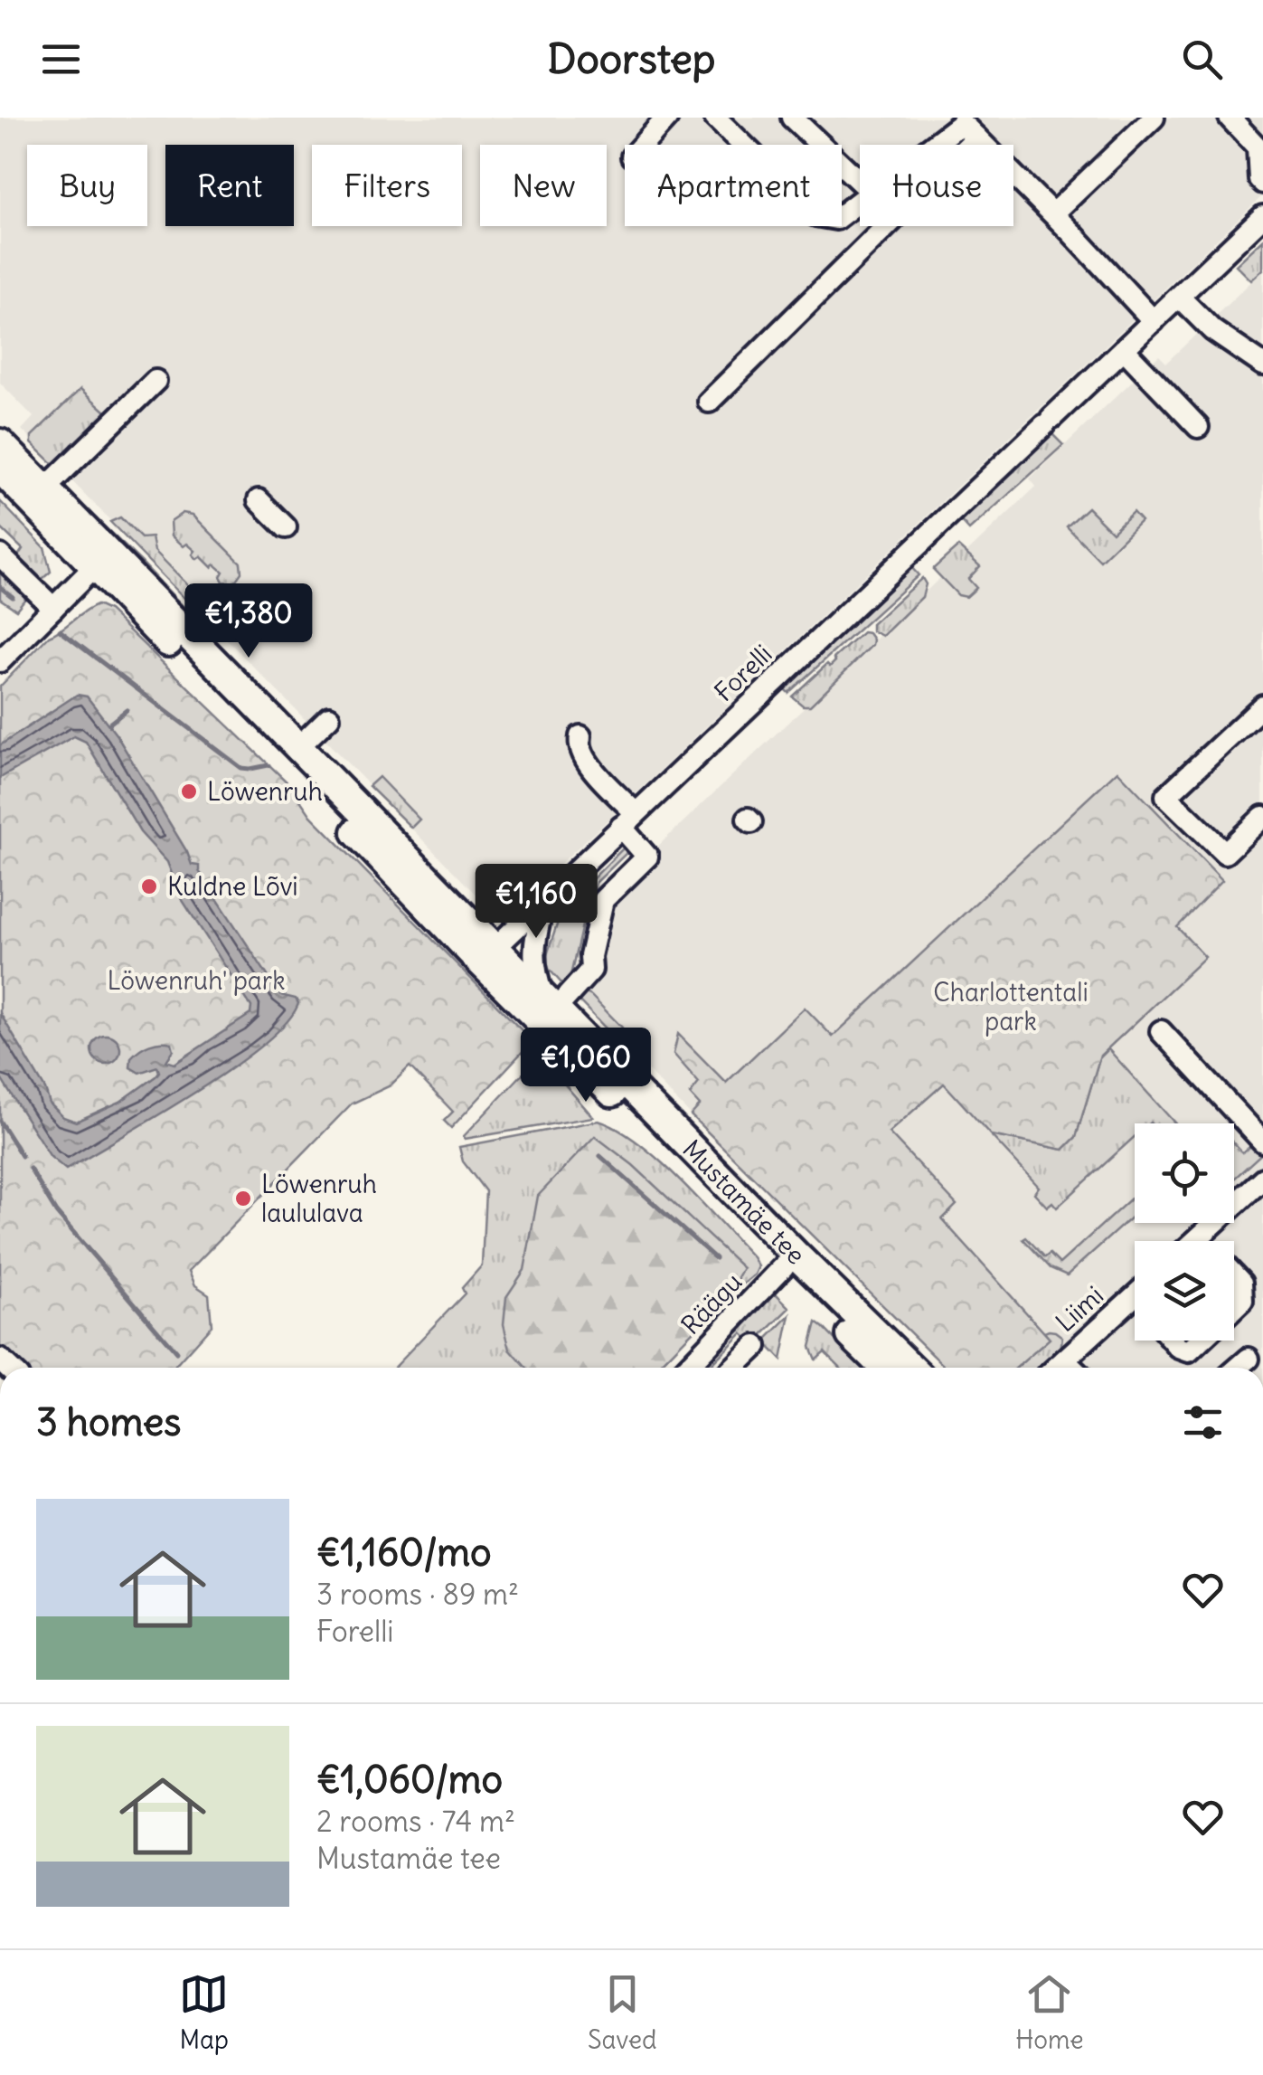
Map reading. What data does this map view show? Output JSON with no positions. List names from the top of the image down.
{
  "streets": {
    "main road": ["Mustamäe tee"],
    "street": ["Forelli", "Räägu", "Liimi"]
  },
  "crossings": [
    ["Forelli", "Mustamäe tee"],
    ["Mustamäe tee", "Räägu"]
  ],
  "parks": ["Löwenruh' park", "Charlottentali park"],
  "places": ["Löwenruh", "Kuldne Lõvi", "Löwenruh laululava"],
  "page": {
    "header": "Doorstep",
    "chip": [
      "Buy",
      "Rent",
      "Filters",
      "New",
      "Apartment",
      "House"
    ],
    "price": ["€1,380", "€1,160", "€1,060"],
    "heading": "3 homes",
    "list": [
      {
        "name": "€1,160/mo",
        "note": "3 rooms · 89 m² · Forelli"
      },
      {
        "name": "€1,060/mo",
        "note": "2 rooms · 74 m² · Mustamäe tee"
      }
    ],
    "tabs": ["Map", "Saved", "Home"]
  }
}
